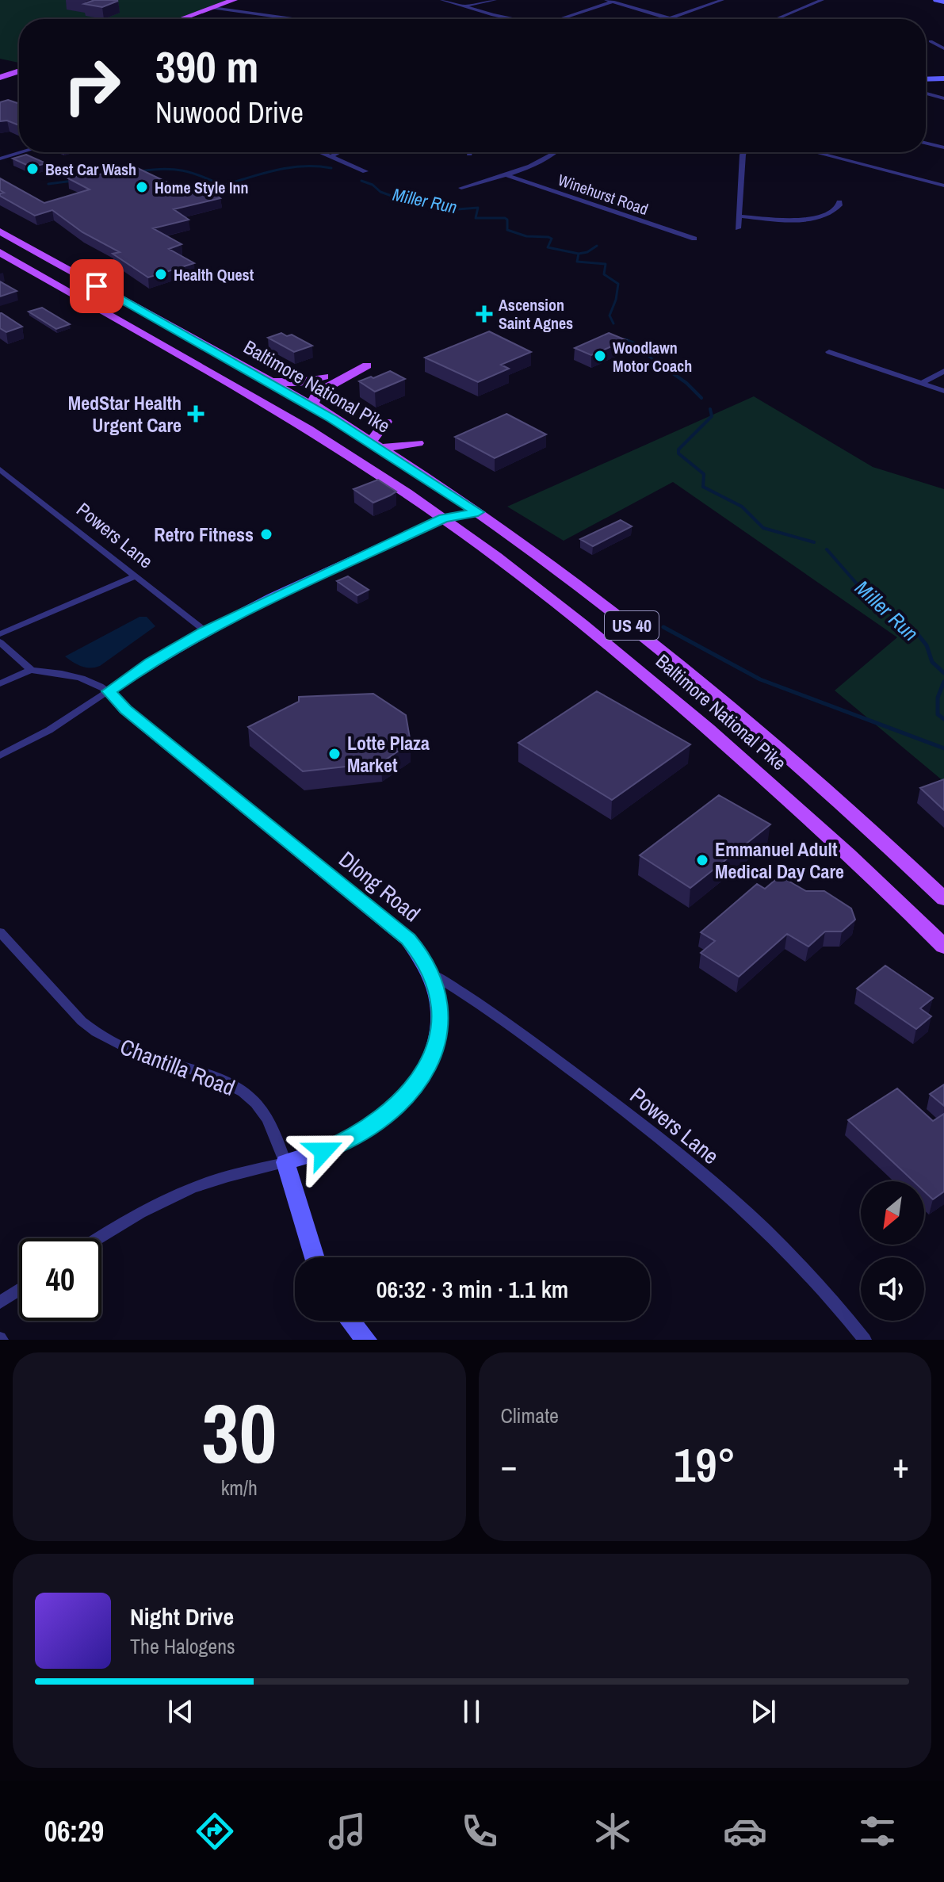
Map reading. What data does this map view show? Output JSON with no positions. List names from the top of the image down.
{
  "streets": {
    "main road": ["Baltimore National Pike", "US 40"],
    "street": [
      "Winehurst Road",
      "Powers Lane",
      "Dlong Road",
      "Chantilla Road"
    ]
  },
  "crossings": [
    ["Powers Lane", "Dlong Road"],
    ["Dlong Road", "Chantilla Road"]
  ],
  "water": ["Miller Run"],
  "places": {
    "other": [
      "Best Car Wash",
      "Home Style Inn",
      "Health Quest",
      "Woodlawn Motor Coach",
      "Retro Fitness",
      "Lotte Plaza Market",
      "Emmanuel Adult Medical Day Care"
    ],
    "health": ["Ascension Saint Agnes", "MedStar Health Urgent Care"]
  },
  "north": "bottom left",
  "page": {
    "turn": ["390 m", "Nuwood Drive"],
    "limit": "40",
    "trip": "06:32 · 3 min · 1.1 km",
    "tile": [
      ["30", "km/h"],
      "Climate"
    ],
    "heat": ["−", "19°", "+"],
    "song": ["Night Drive", "The Halogens"],
    "tabs": "06:29"
  }
}
